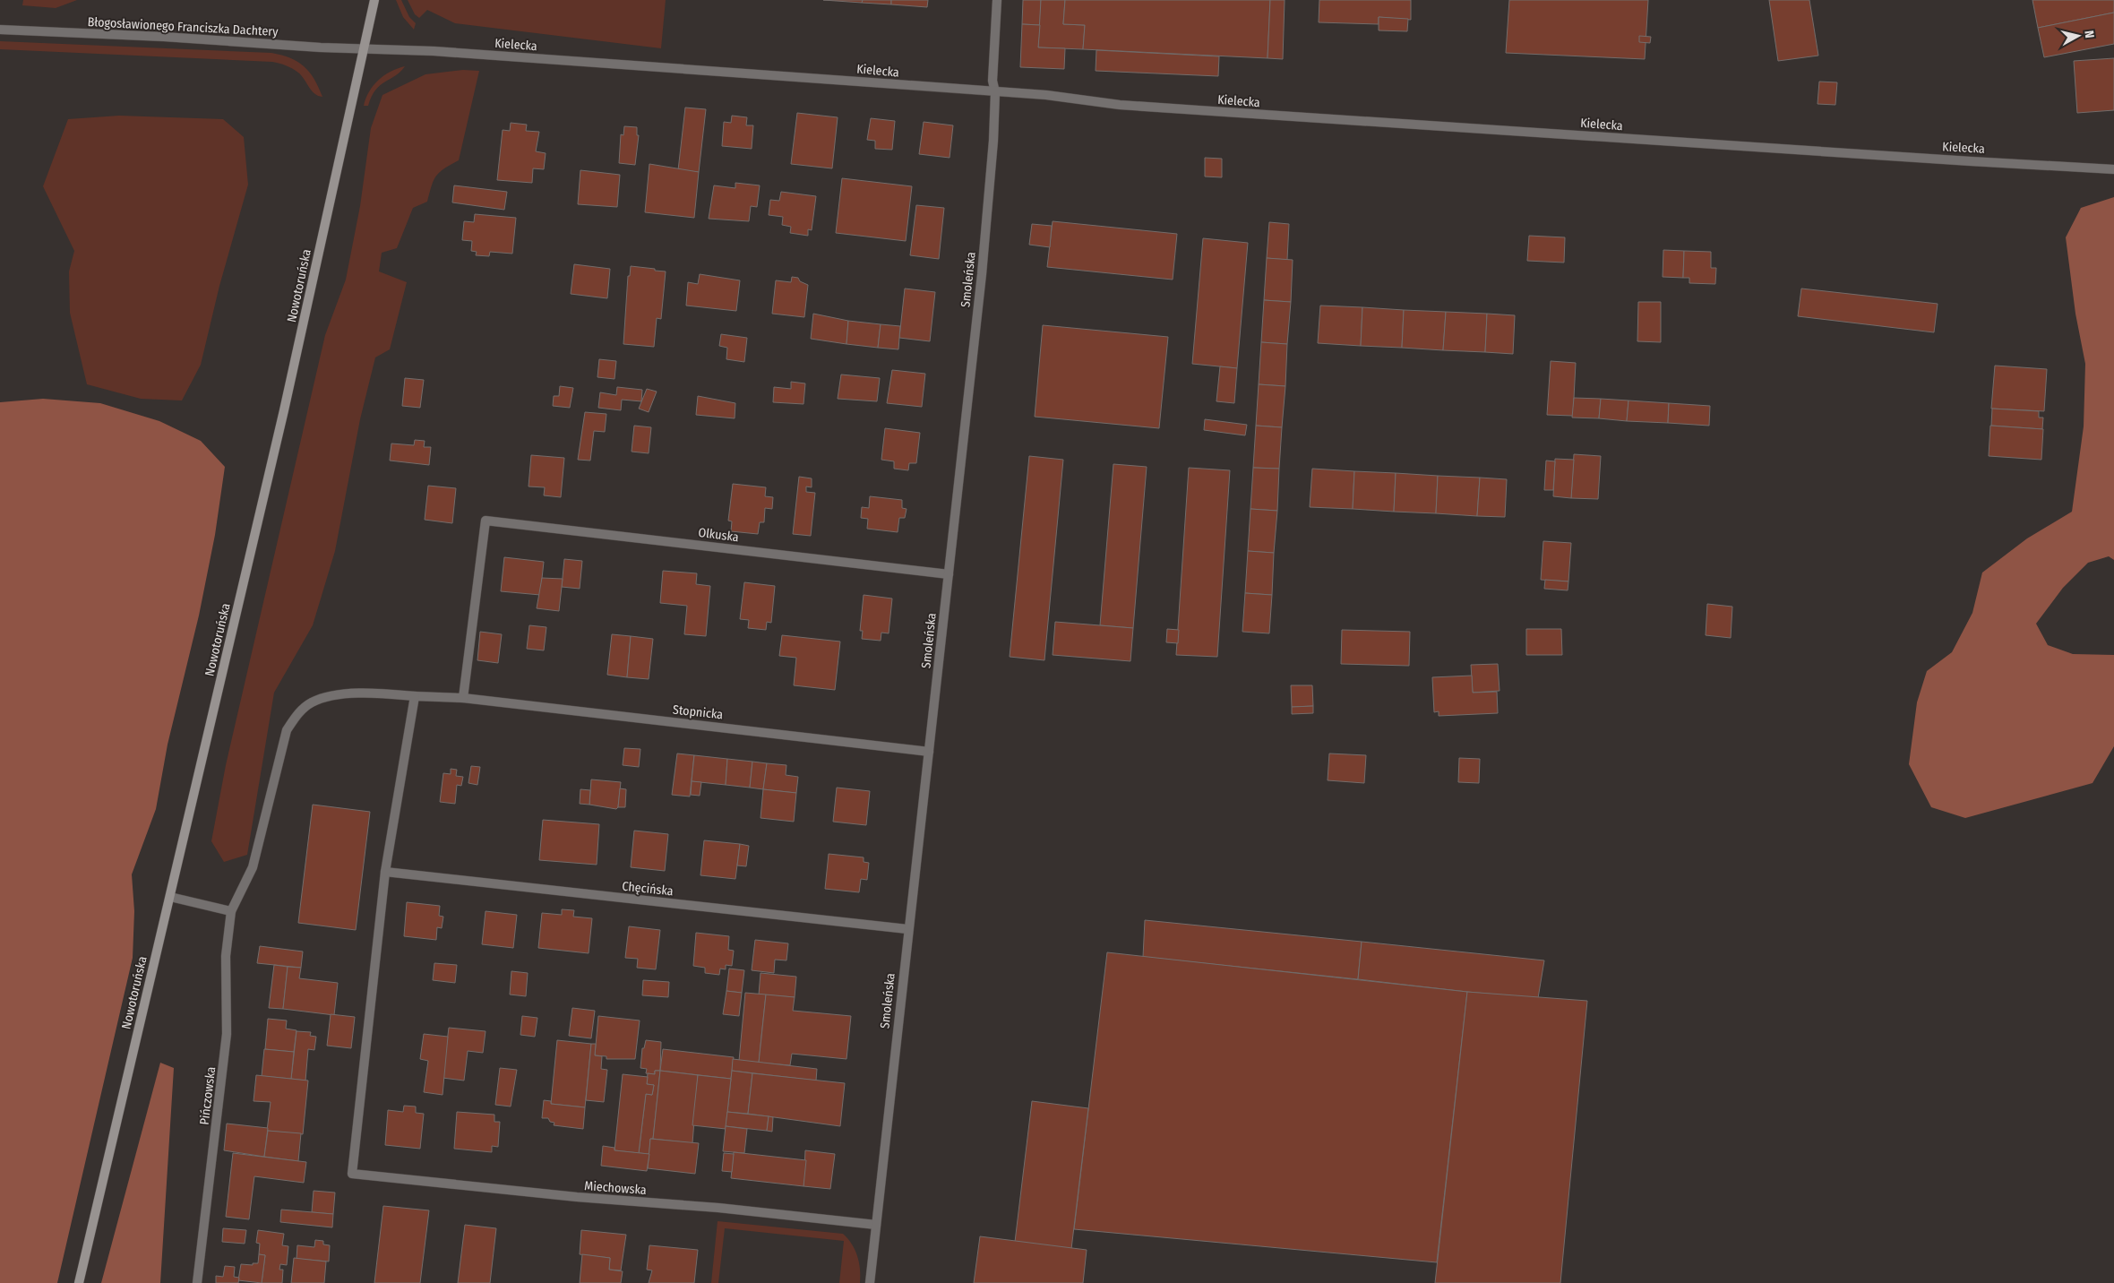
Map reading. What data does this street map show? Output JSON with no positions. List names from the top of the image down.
{
  "streets": {
    "main road": ["Nowotoruńska"],
    "street": [
      "Błogosławionego Franciszka Dachtery",
      "Kielecka",
      "Smoleńska",
      "Olkuska",
      "Stopnicka",
      "Chęcińska",
      "Pińczowska",
      "Miechowska"
    ]
  },
  "crossings": [
    ["Błogosławionego Franciszka Dachtery", "Kielecka"],
    ["Błogosławionego Franciszka Dachtery", "Nowotoruńska"],
    ["Kielecka", "Smoleńska"],
    ["Kielecka", "Nowotoruńska"],
    ["Smoleńska", "Olkuska"],
    ["Smoleńska", "Stopnicka"],
    ["Smoleńska", "Chęcińska"],
    ["Smoleńska", "Miechowska"],
    ["Olkuska", "Stopnicka"],
    ["Stopnicka", "Pińczowska"],
    ["Chęcińska", "Miechowska"]
  ],
  "north": "right"
}
